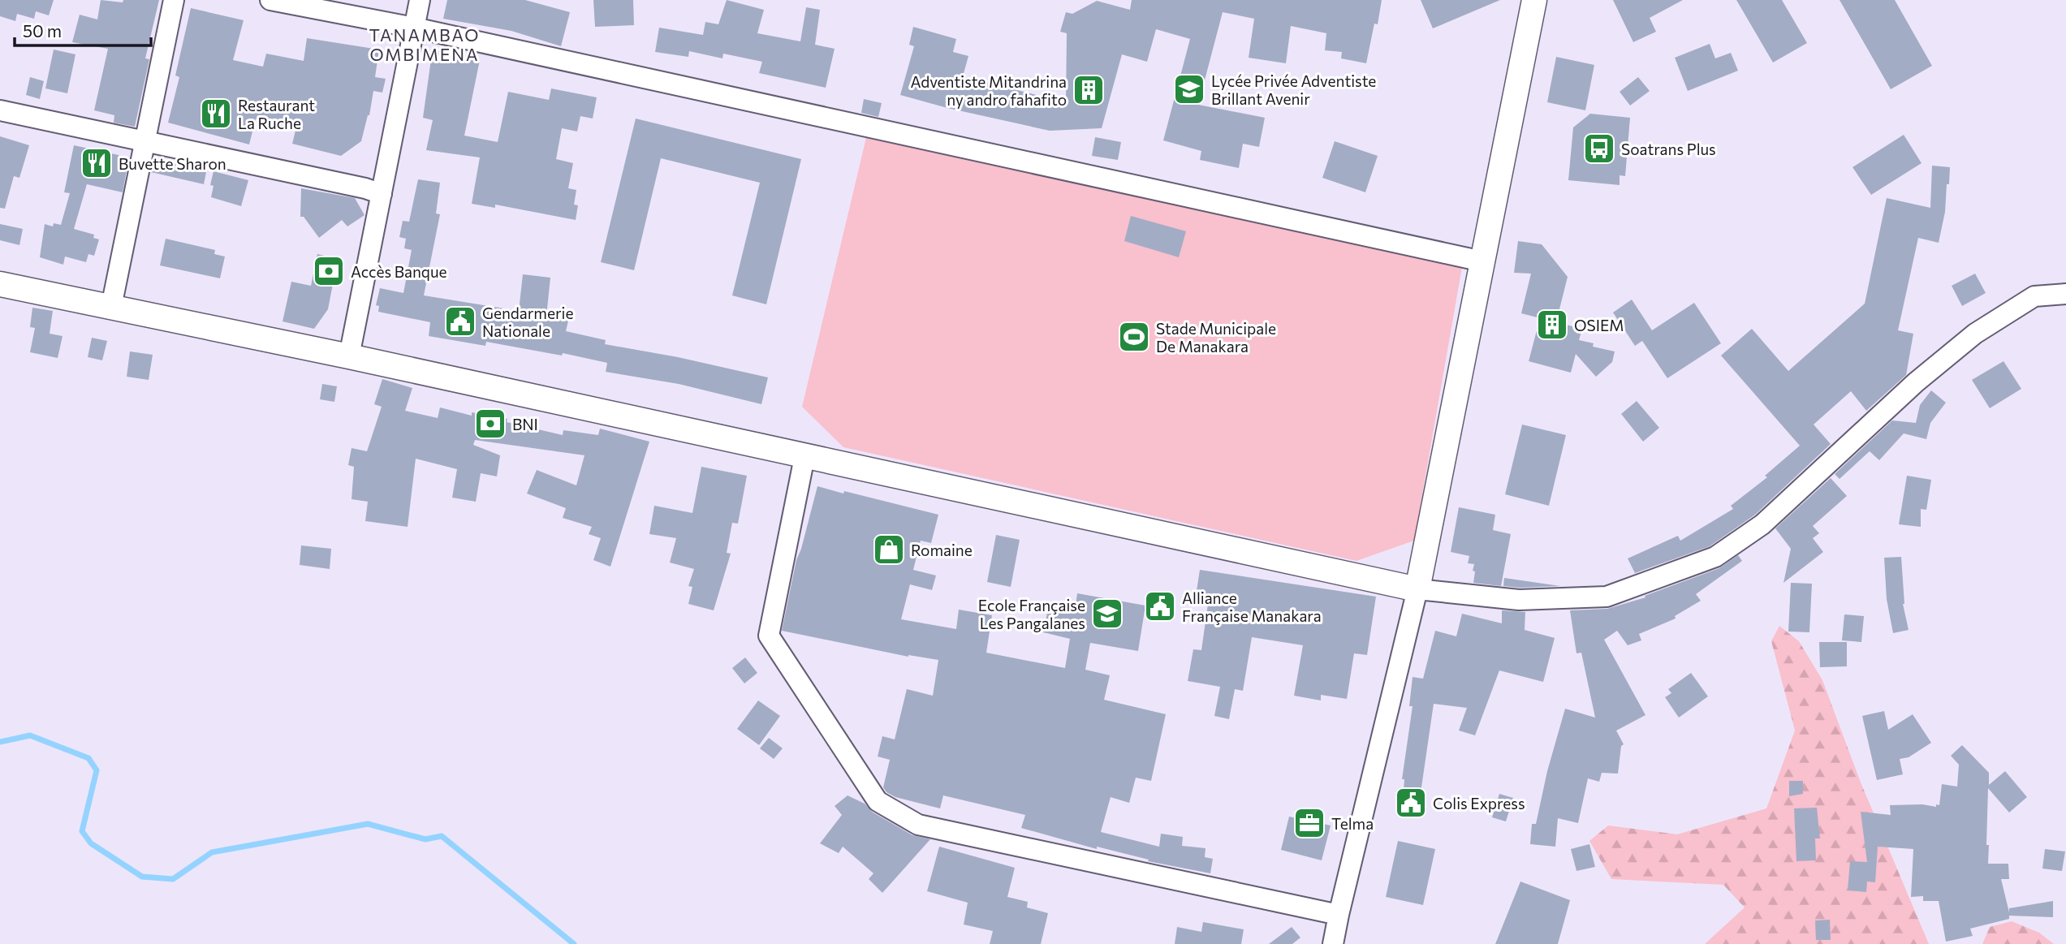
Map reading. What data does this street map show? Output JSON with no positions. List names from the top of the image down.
{
  "districts": ["TANAMBAO OMBIMENA"],
  "places": {
    "school or university": ["Lycée Privée Adventiste Brillant Avenir", "Ecole Française Les Pangalanes"],
    "building": ["Adventiste Mitandrina ny andro fahafito", "OSIEM"],
    "restaurant": ["Restaurant La Ruche", "Buvette Sharon"],
    "bus stop": ["Soatrans Plus"],
    "bank": ["Accès Banque", "BNI"],
    "public building": ["Gendarmerie Nationale", "Alliance Française Manakara", "Colis Express"],
    "sports": ["Stade Municipale De Manakara"],
    "shop": ["Romaine"],
    "office": ["Telma"]
  },
  "scale_bar": "50 m"
}
